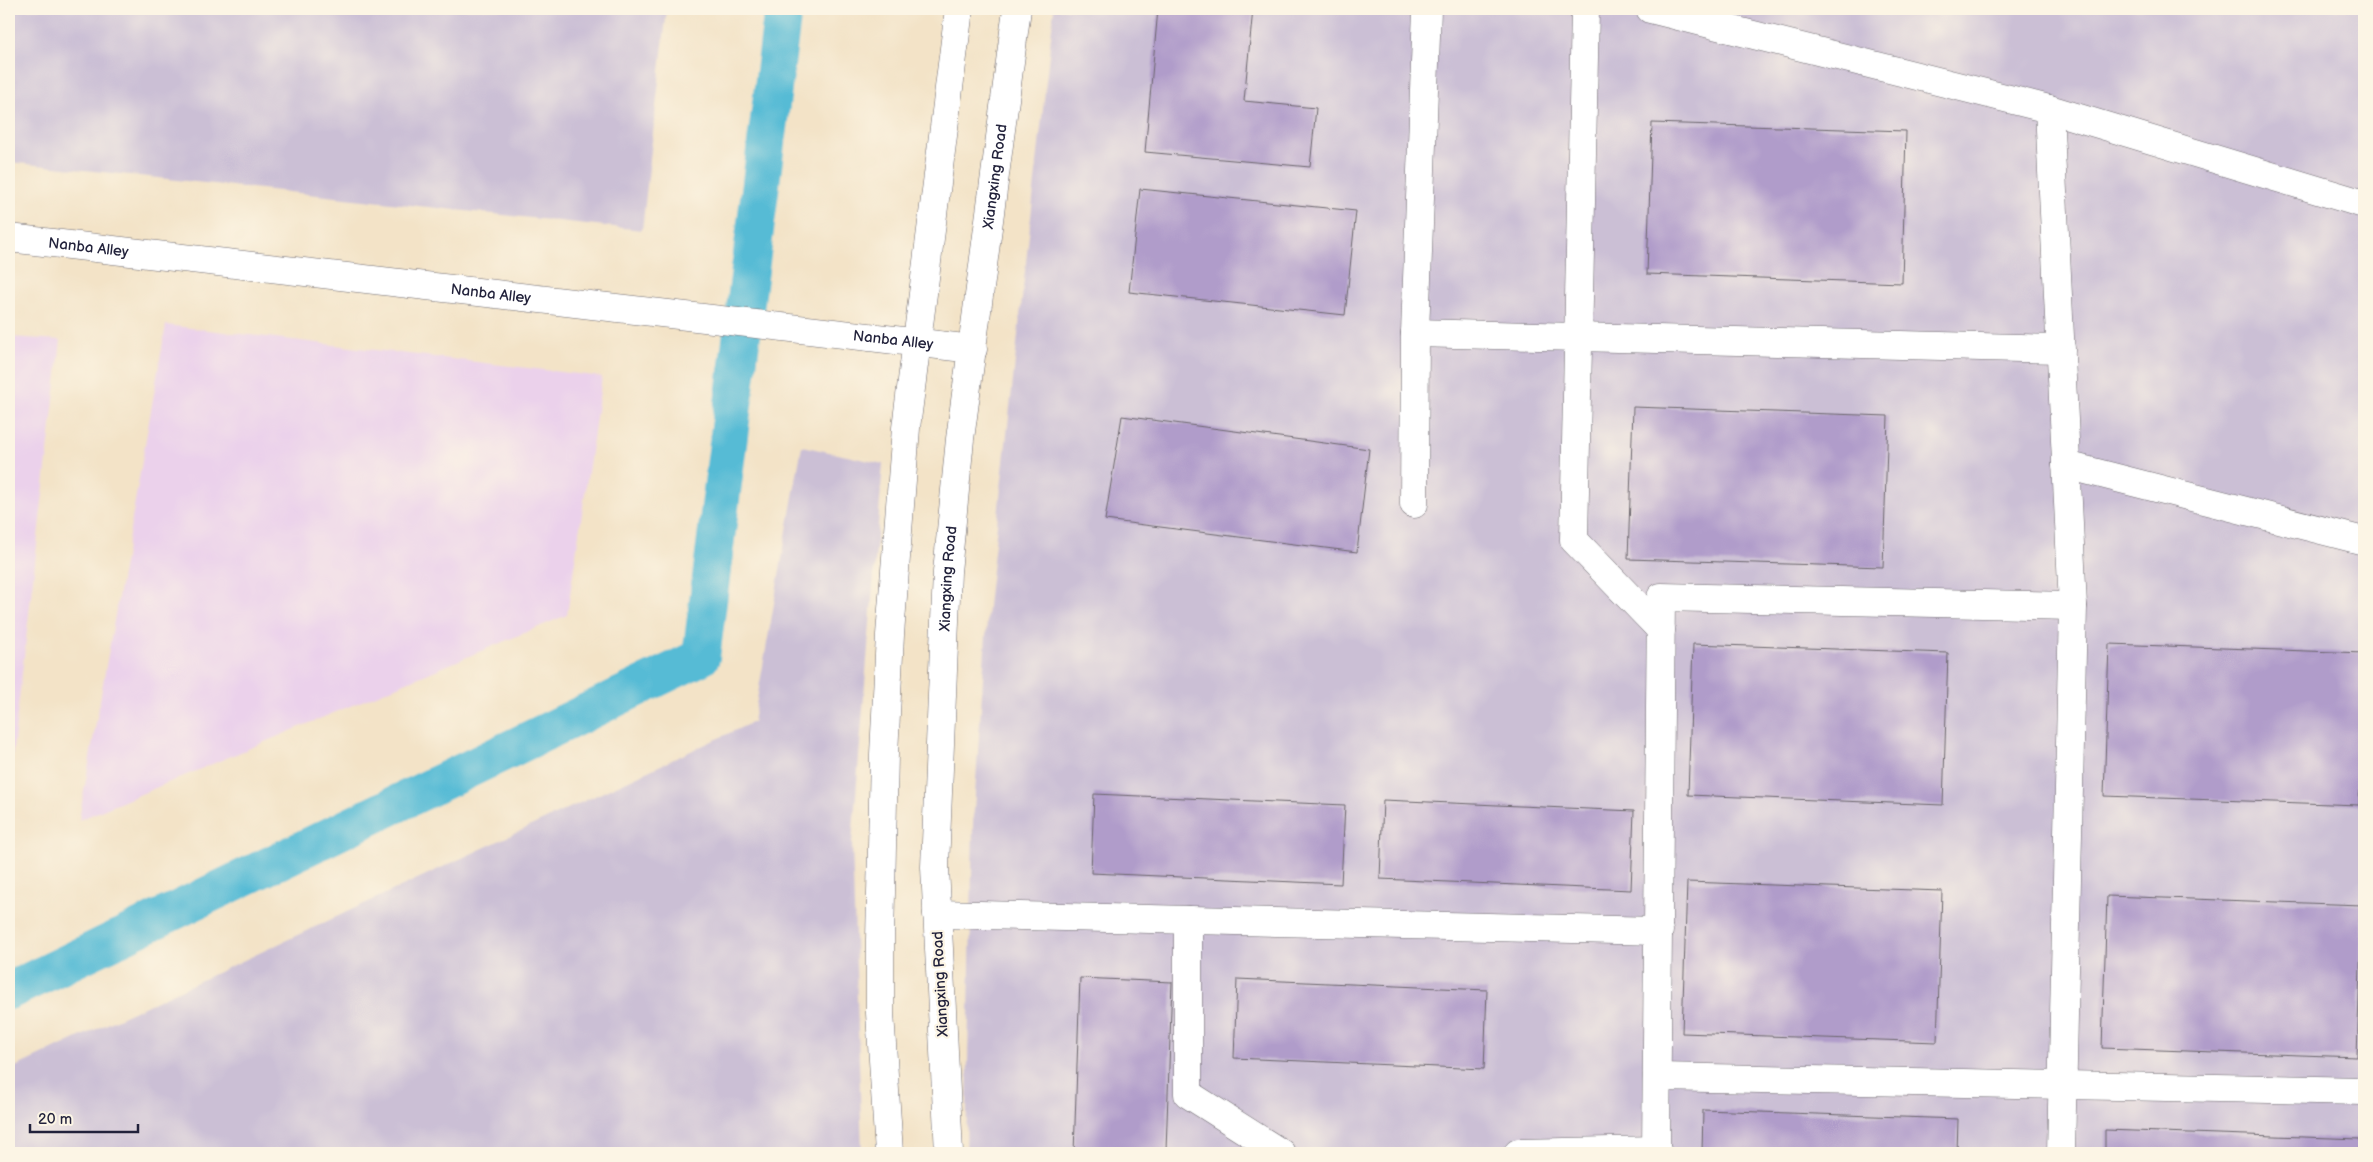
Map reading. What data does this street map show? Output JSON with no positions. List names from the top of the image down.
{
  "streets": {
    "street": ["Xiangxing Road", "Nanba Alley"]
  },
  "crossings": [
    ["Xiangxing Road", "Nanba Alley"]
  ],
  "scale_bar": "20 m"
}
